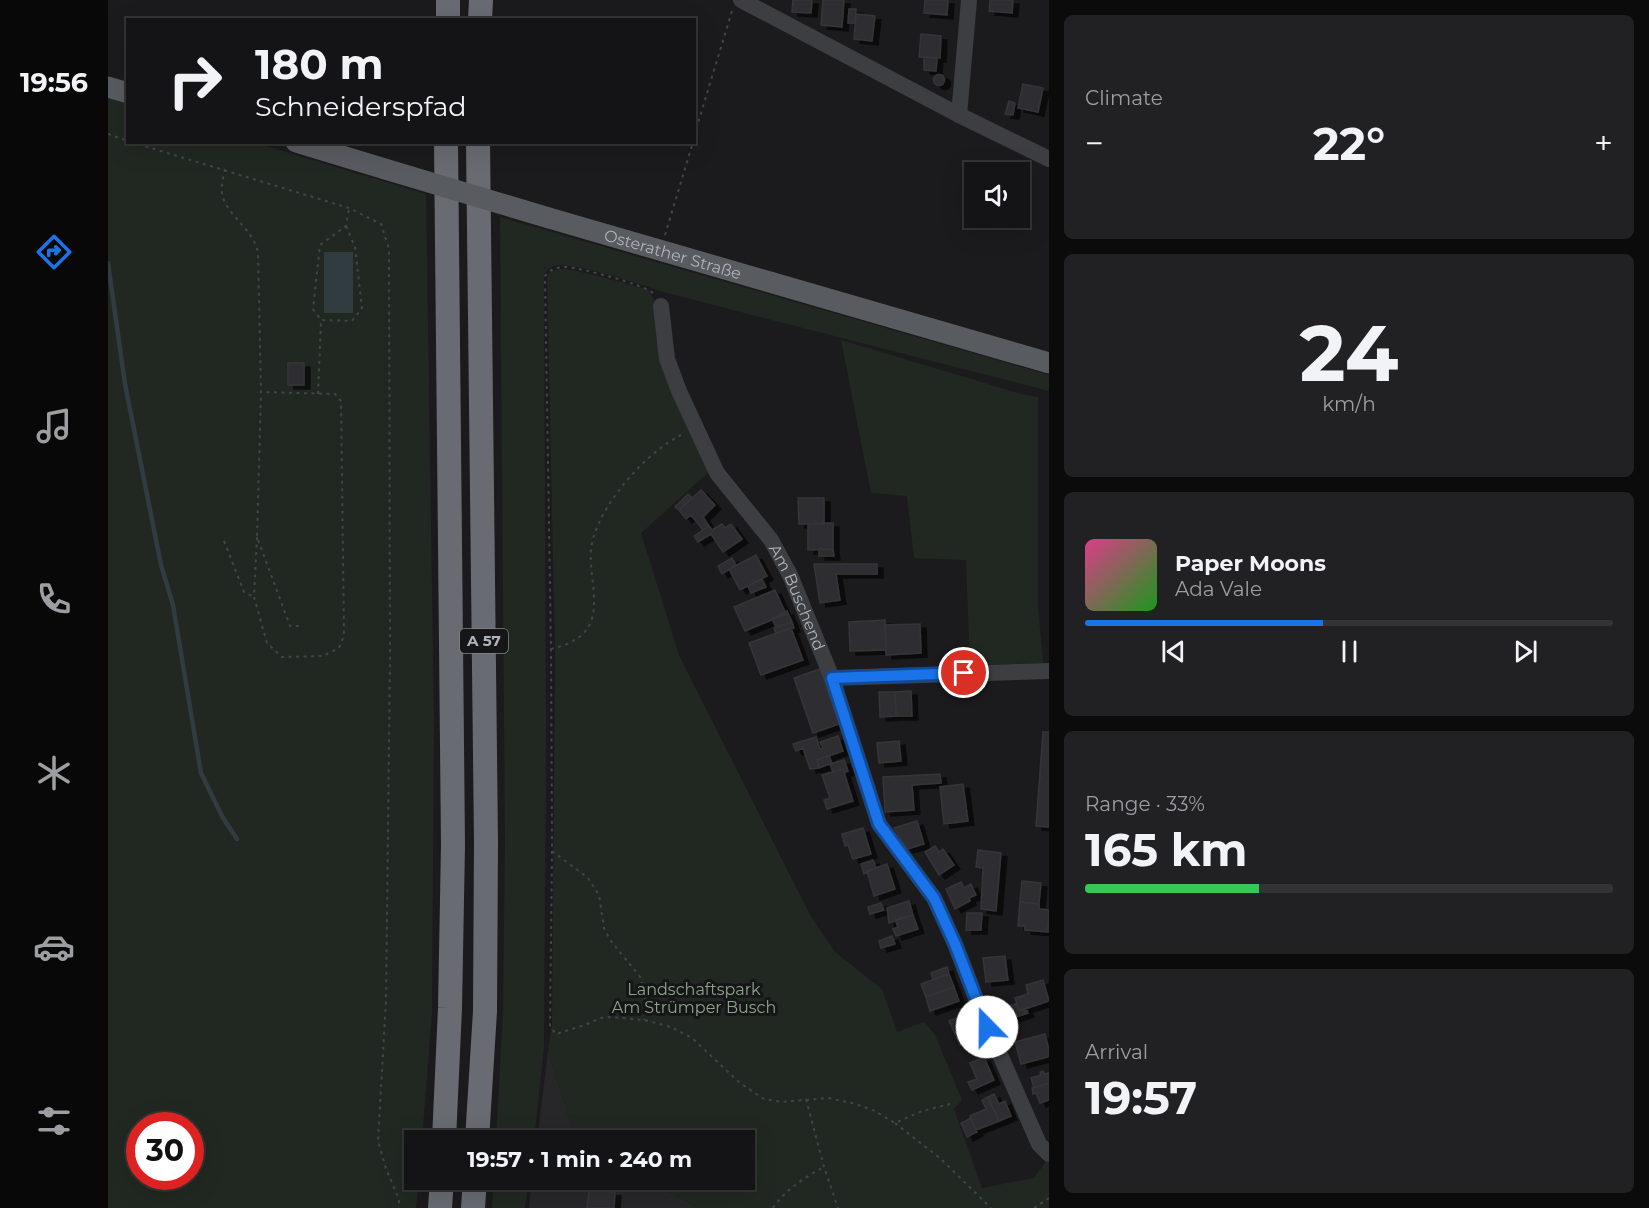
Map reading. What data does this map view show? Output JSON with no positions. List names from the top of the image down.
{
  "streets": {
    "highway": ["A 57"],
    "main road": ["Osterather Straße"],
    "street": ["Am Buschend"]
  },
  "parks": ["Landschaftspark Am Strümper Busch"],
  "page": {
    "tabs": "19:56",
    "tile": [
      "Climate",
      ["24", "km/h"],
      ["Range · 33%", "165 km"],
      ["Arrival", "19:57"]
    ],
    "turn": ["180 m", "Schneiderspfad"],
    "heat": ["−", "22°", "+"],
    "song": ["Paper Moons", "Ada Vale"],
    "limit": "30",
    "trip": "19:57 · 1 min · 240 m"
  }
}
